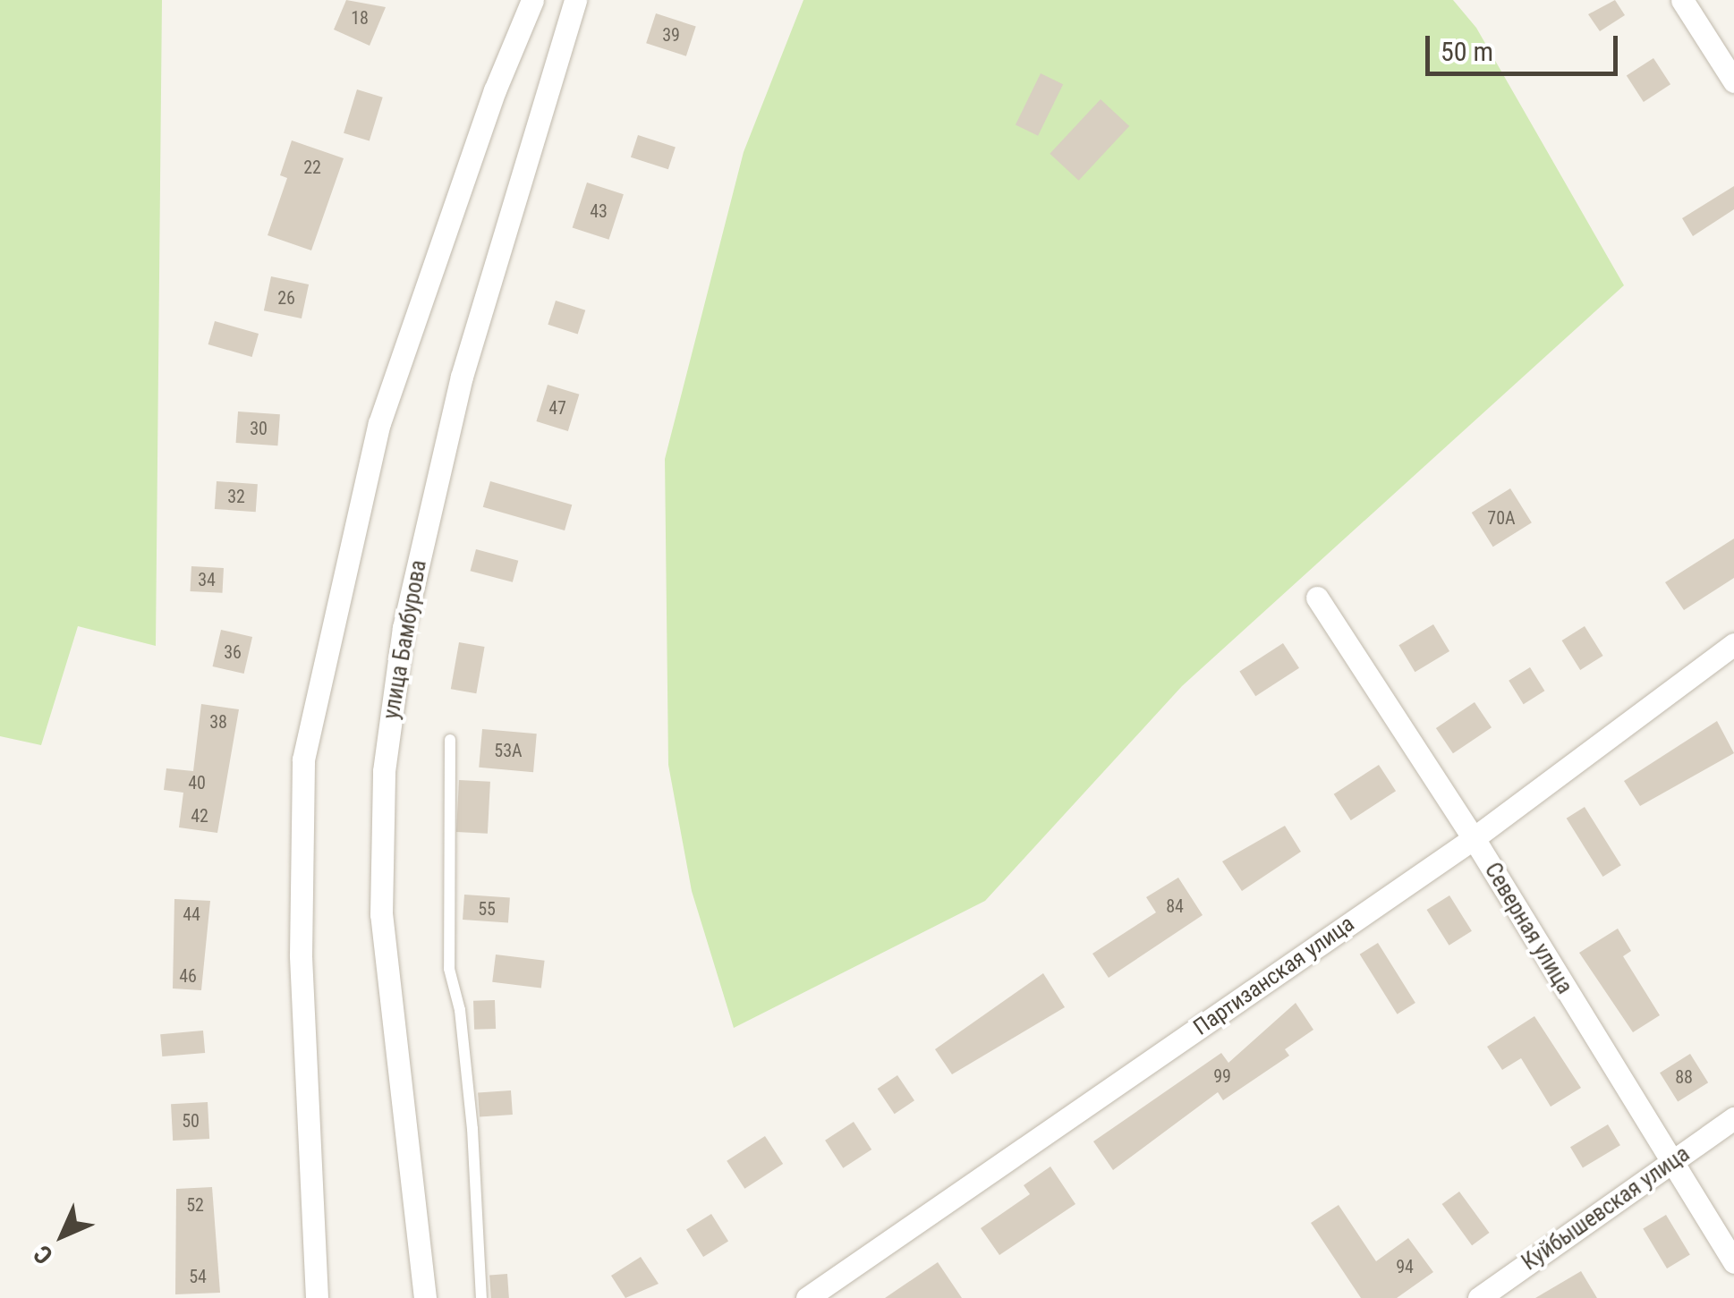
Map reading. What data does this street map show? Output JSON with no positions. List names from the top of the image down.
{
  "streets": {
    "street": [
      "улица Бамбурова",
      "Северная улица",
      "Партизанская улица",
      "Куйбышевская улица"
    ]
  },
  "crossings": [
    ["Северная улица", "Партизанская улица"],
    ["Северная улица", "Куйбышевская улица"]
  ],
  "house_numbers": [
    "18",
    "39",
    "22",
    "43",
    "26",
    "47",
    "30",
    "32",
    "70А",
    "34",
    "36",
    "38",
    "53А",
    "40",
    "42",
    "84",
    "55",
    "44",
    "46",
    "99",
    "88",
    "50",
    "52",
    "94",
    "54"
  ],
  "scale_bar": "50 m",
  "north": "bottom left"
}
